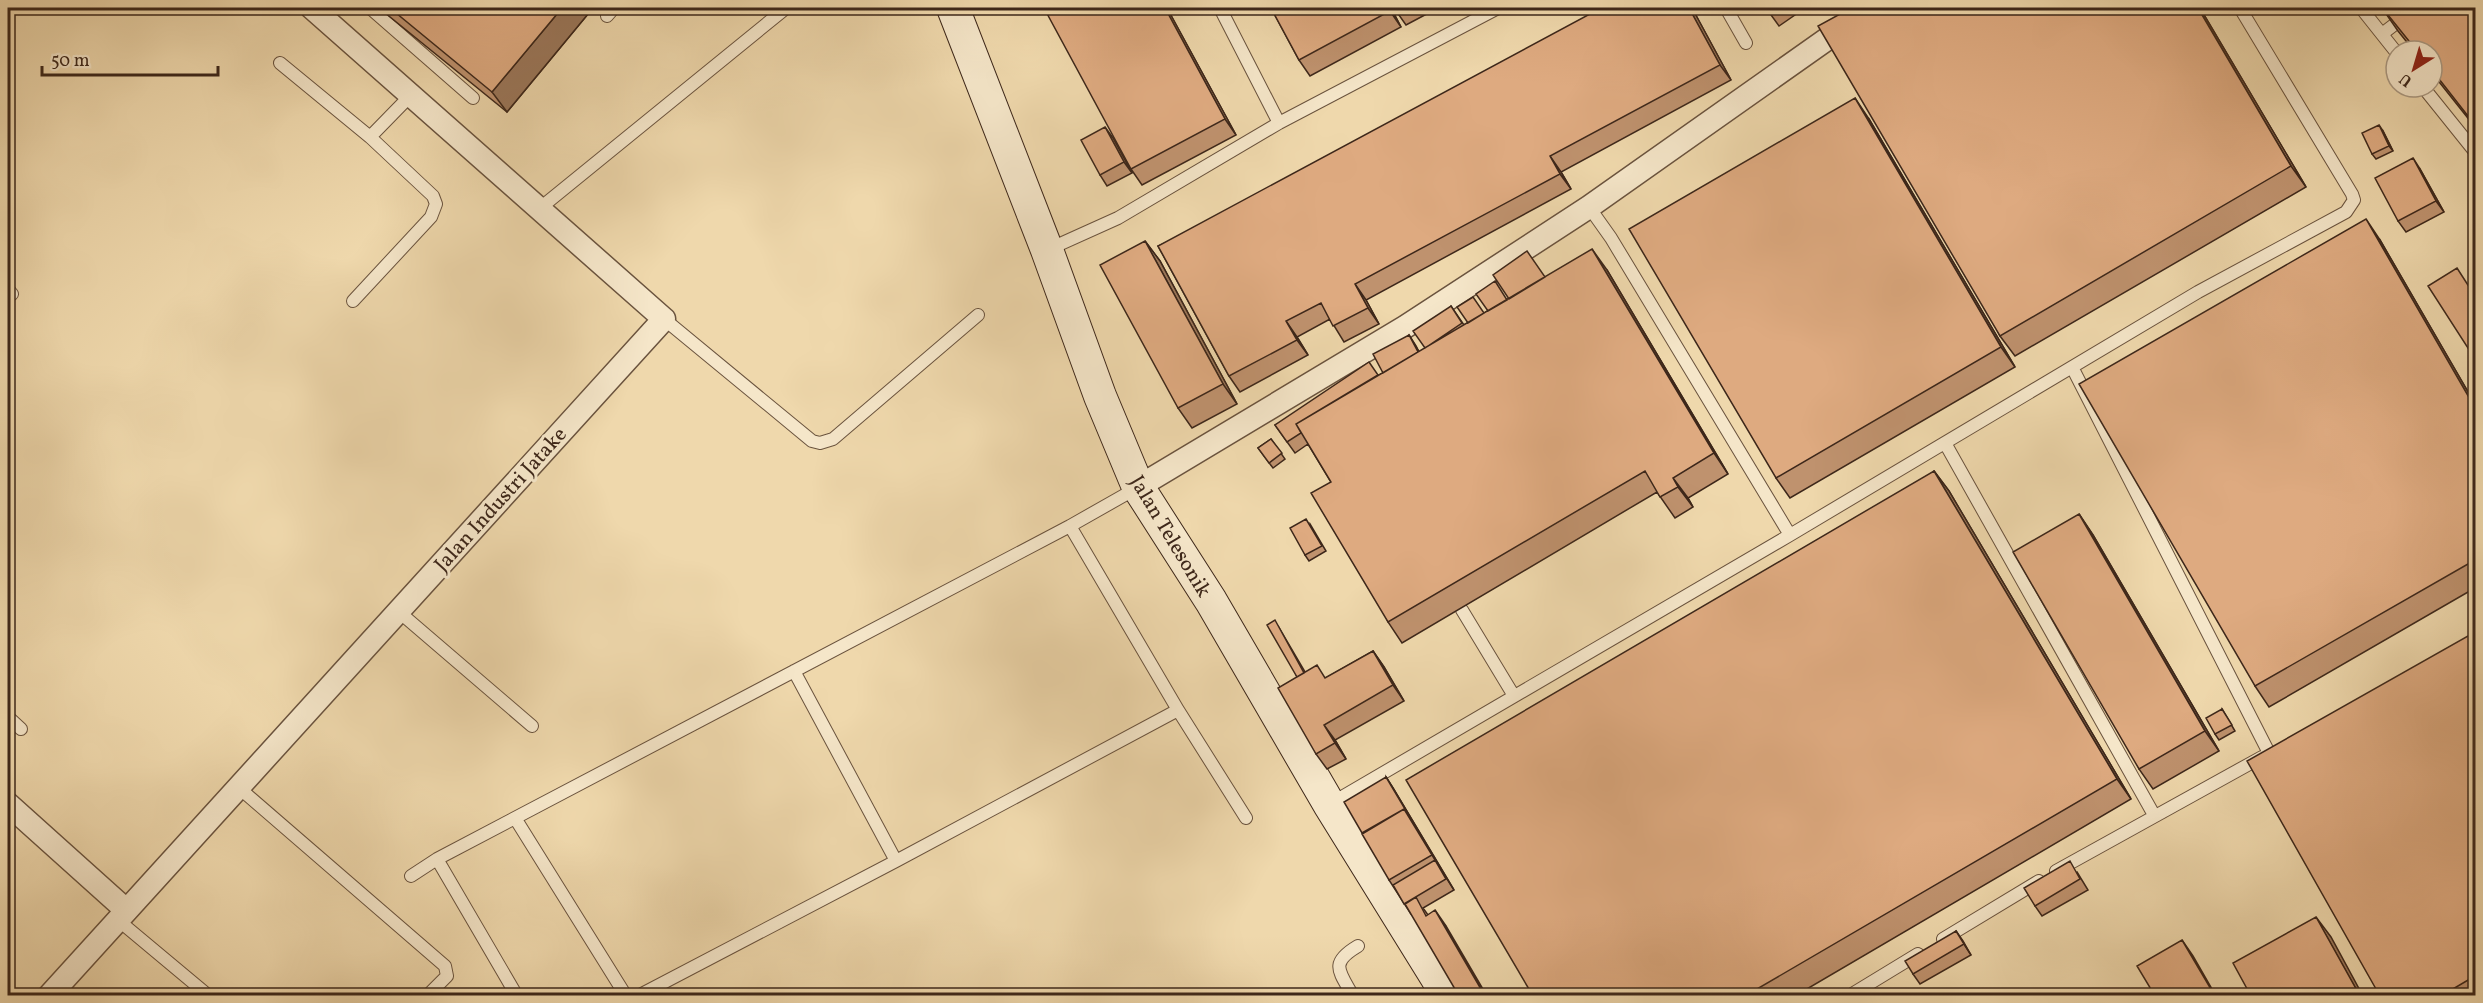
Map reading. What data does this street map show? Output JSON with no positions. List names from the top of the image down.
{
  "streets": {
    "street": ["Jalan Industri Jatake", "Jalan Telesonik"]
  },
  "scale_bar": "50 m",
  "north": "bottom left"
}
